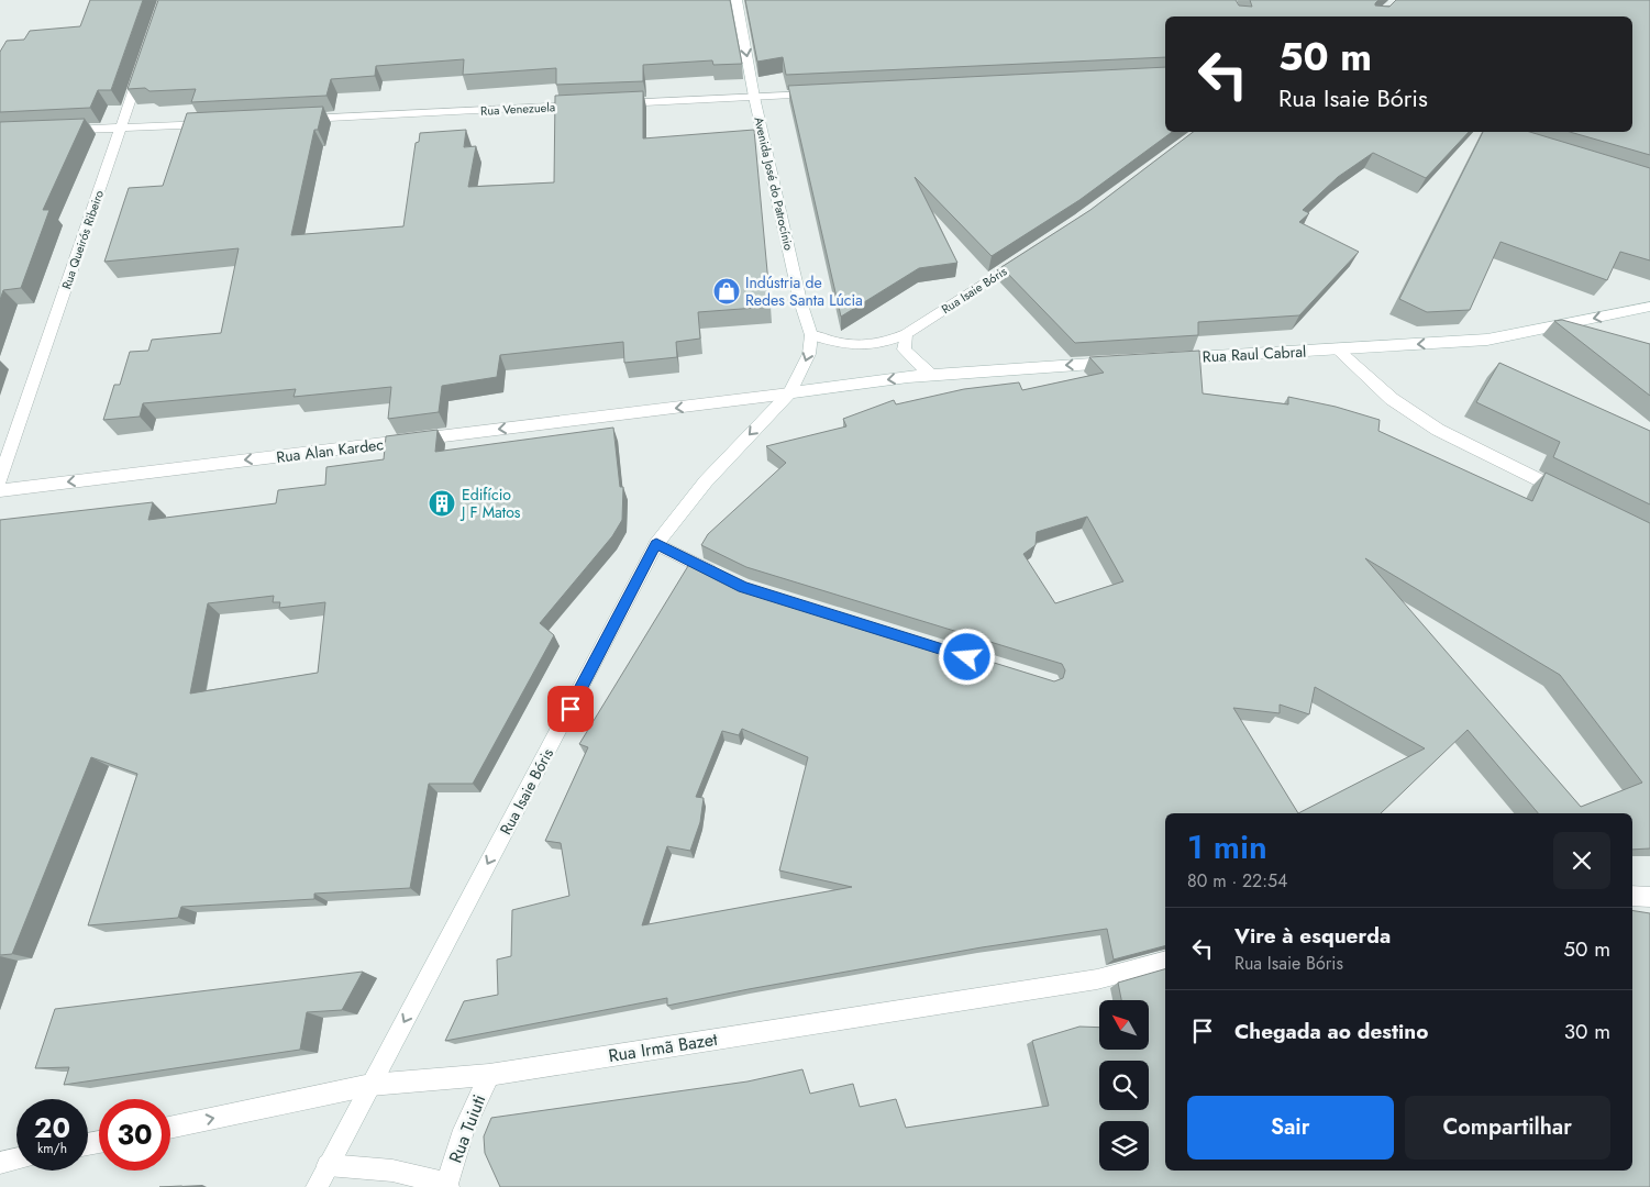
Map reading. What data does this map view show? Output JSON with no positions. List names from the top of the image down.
{
  "streets": {
    "street": [
      "Rua Venezuela",
      "Avenida José do Patrocínio",
      "Rua Queirós Ribeiro",
      "Rua Isaie Bóris",
      "Rua Raul Cabral",
      "Rua Alan Kardec",
      "Rua Irmã Bazet",
      "Rua Tuiuti"
    ]
  },
  "crossings": [
    ["Avenida José do Patrocínio", "Rua Isaie Bóris"],
    ["Rua Isaie Bóris", "Rua Alan Kardec"],
    ["Rua Isaie Bóris", "Rua Irmã Bazet"],
    ["Rua Isaie Bóris", "Rua Tuiuti"],
    ["Rua Irmã Bazet", "Rua Tuiuti"]
  ],
  "one_way": ["Rua Isaie Bóris", "Rua Raul Cabral", "Rua Alan Kardec"],
  "places": {
    "shop": ["Indústria de Redes Santa Lúcia"],
    "building": ["Edifício J F Matos"]
  },
  "north": "top left",
  "page": {
    "turn": ["50 m", "Rua Isaie Bóris"],
    "heading": ["1 min", "80 m · 22:54"],
    "list": [
      {
        "name": "Vire à esquerda",
        "note": "Rua Isaie Bóris",
        "value": "50 m"
      },
      {
        "name": "Chegada ao destino",
        "value": "30 m"
      }
    ],
    "buttons": ["Sair", "Compartilhar"],
    "speed": "20 km/h",
    "limit": "30"
  }
}
